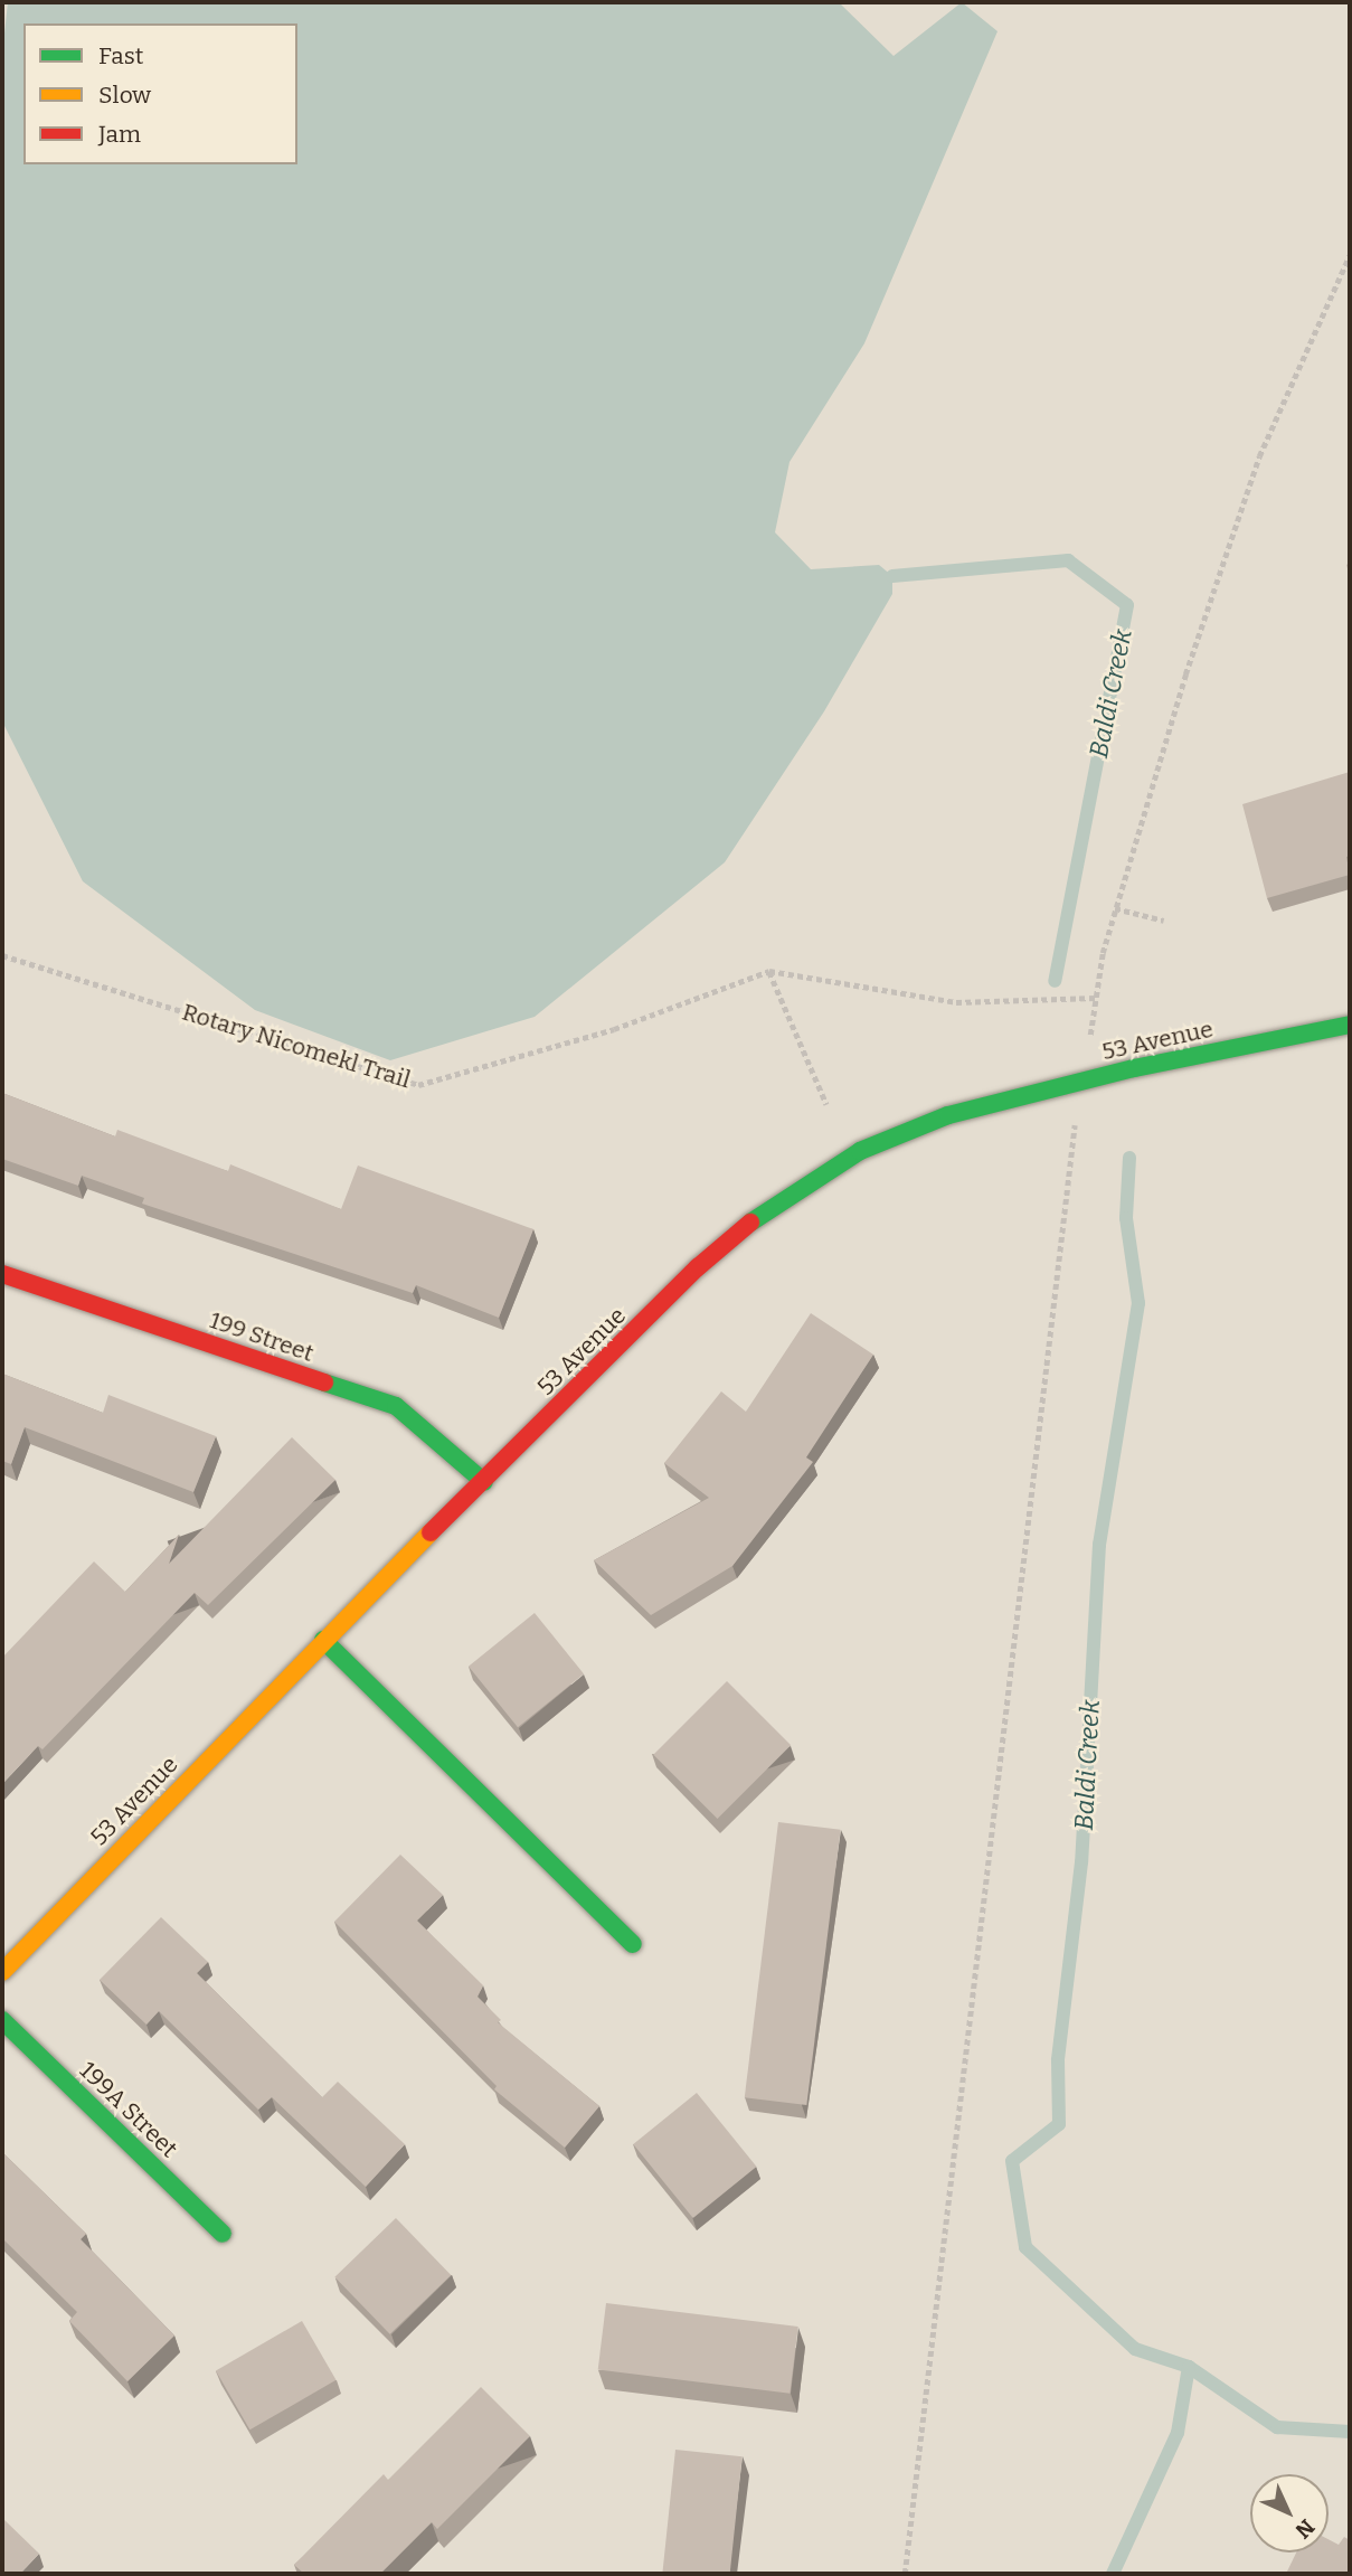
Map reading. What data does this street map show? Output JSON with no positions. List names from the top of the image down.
{
  "streets": {
    "street": ["53 Avenue", "199 Street", "199A Street"],
    "path": ["Rotary Nicomekl Trail"]
  },
  "crossings": [
    ["53 Avenue", "199 Street"]
  ],
  "water": ["Baldi Creek"],
  "legend": ["Fast", "Slow", "Jam"],
  "north": "bottom right"
}
